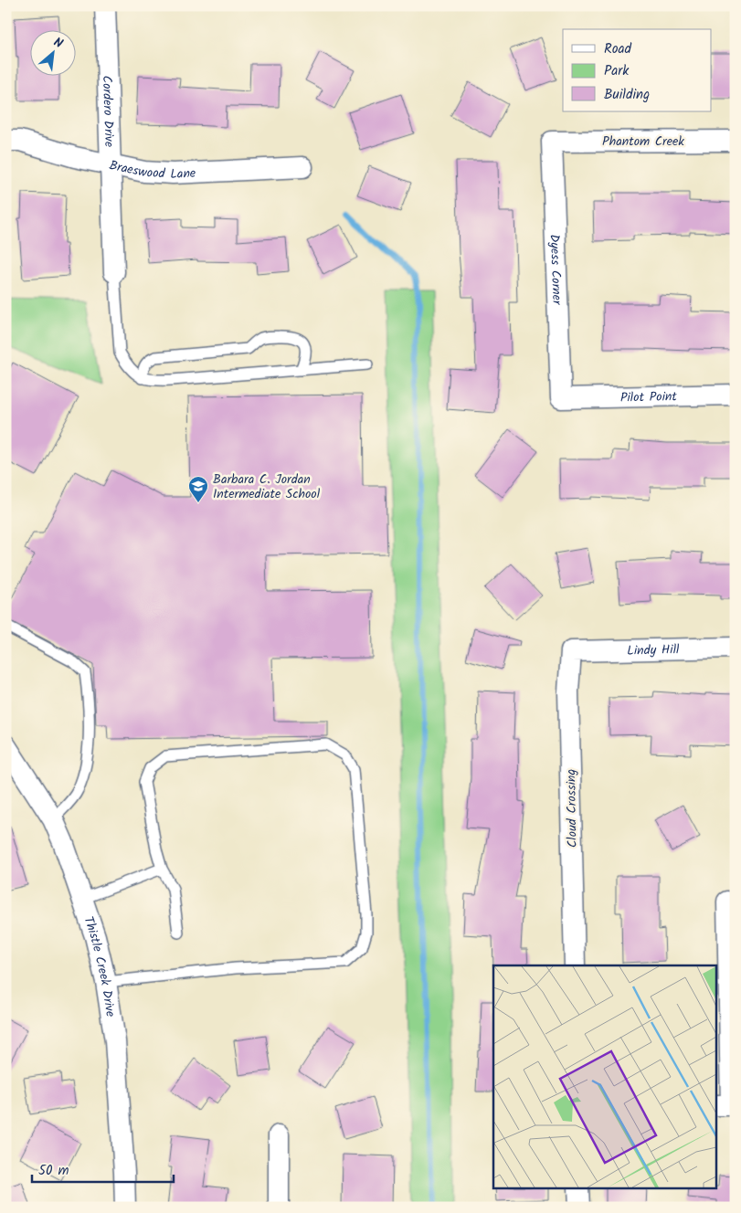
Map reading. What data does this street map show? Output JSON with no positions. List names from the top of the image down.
{
  "streets": {
    "street": [
      "Cordero Drive",
      "Phantom Creek",
      "Braeswood Lane",
      "Dyess Corner",
      "Pilot Point",
      "Lindy Hill",
      "Cloud Crossing",
      "Thistle Creek Drive"
    ]
  },
  "crossings": [
    ["Cordero Drive", "Braeswood Lane"],
    ["Phantom Creek", "Dyess Corner"],
    ["Dyess Corner", "Pilot Point"],
    ["Lindy Hill", "Cloud Crossing"]
  ],
  "places": {
    "school or university": ["Barbara C. Jordan Intermediate School"]
  },
  "legend": ["Road", "Park", "Building"],
  "scale_bar": "50 m",
  "north": "top right"
}
